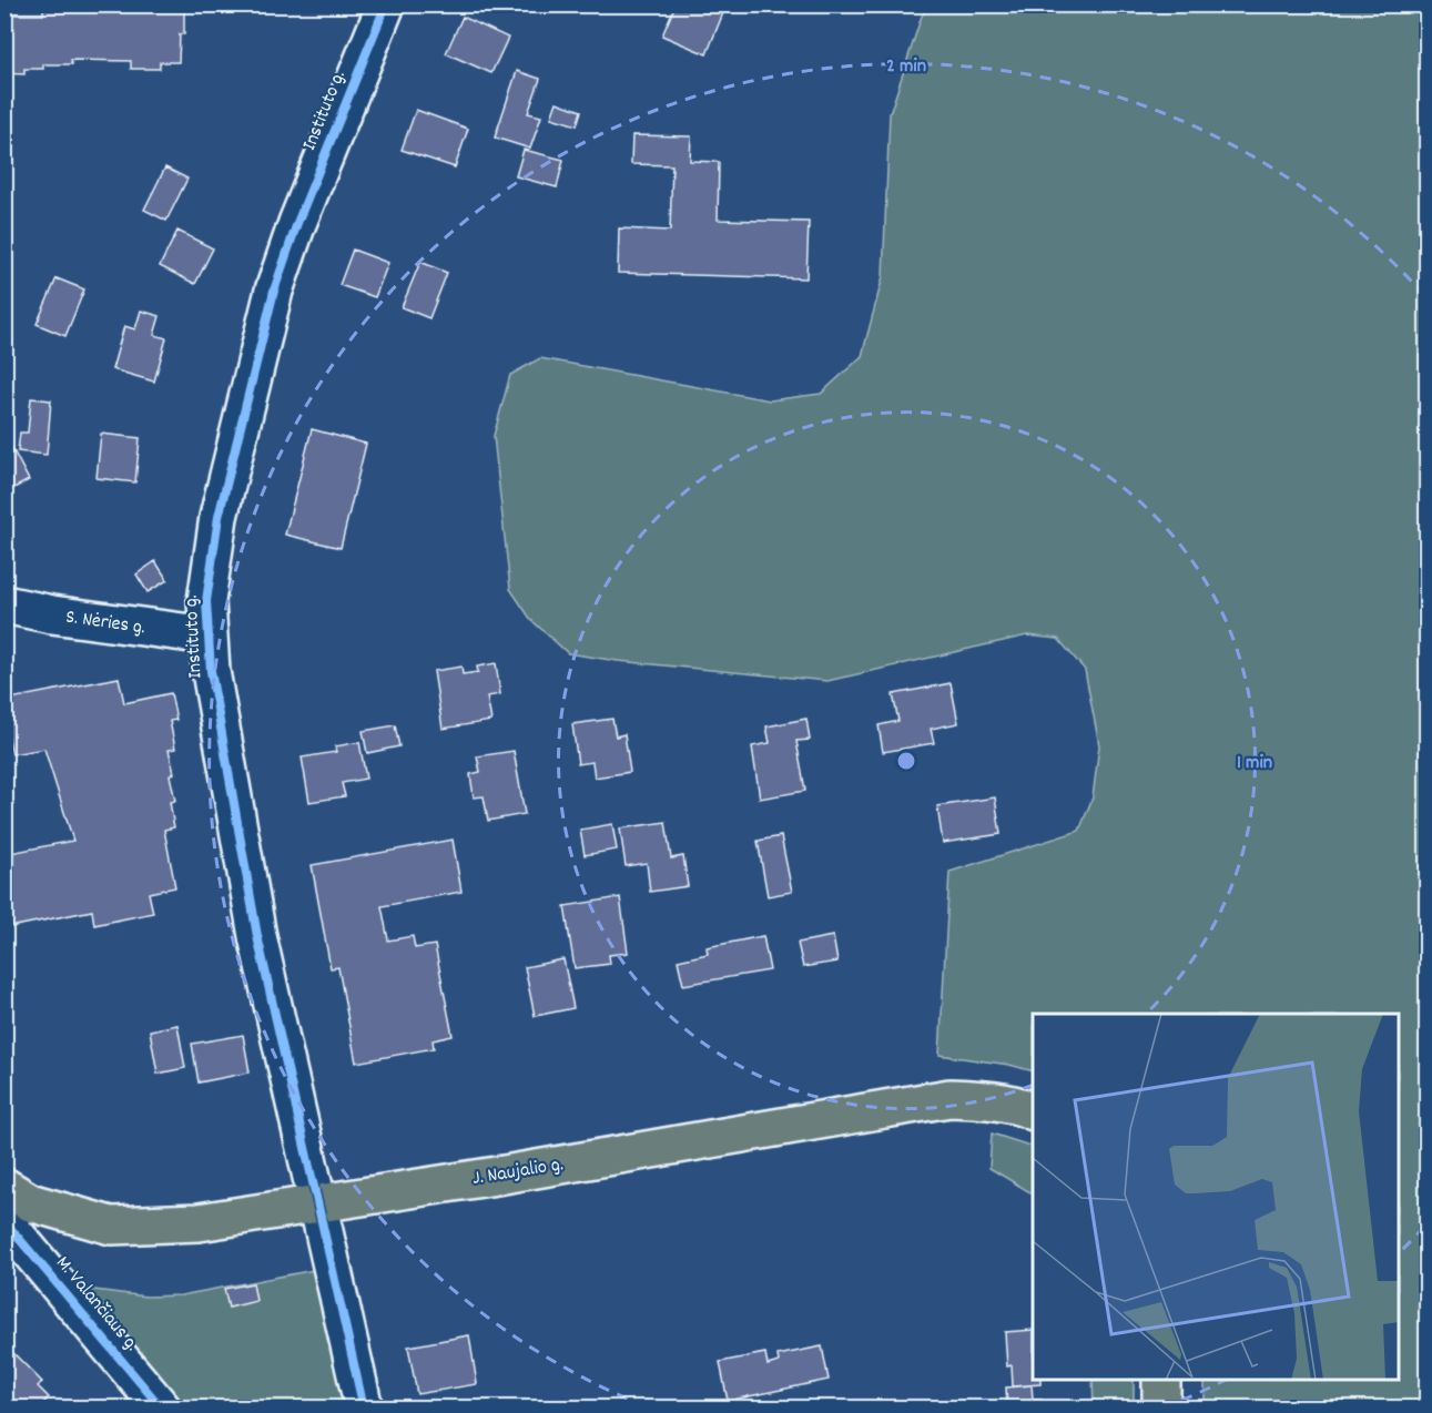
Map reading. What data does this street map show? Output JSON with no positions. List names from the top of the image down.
{
  "streets": {
    "main road": ["J. Naujalio g."],
    "street": ["Instituto g.", "S. Nėries g.", "M. Valančiaus g."]
  },
  "crossings": [
    ["Instituto g.", "S. Nėries g."],
    ["Instituto g.", "J. Naujalio g."]
  ],
  "rings": ["2 min", "1 min"]
}
